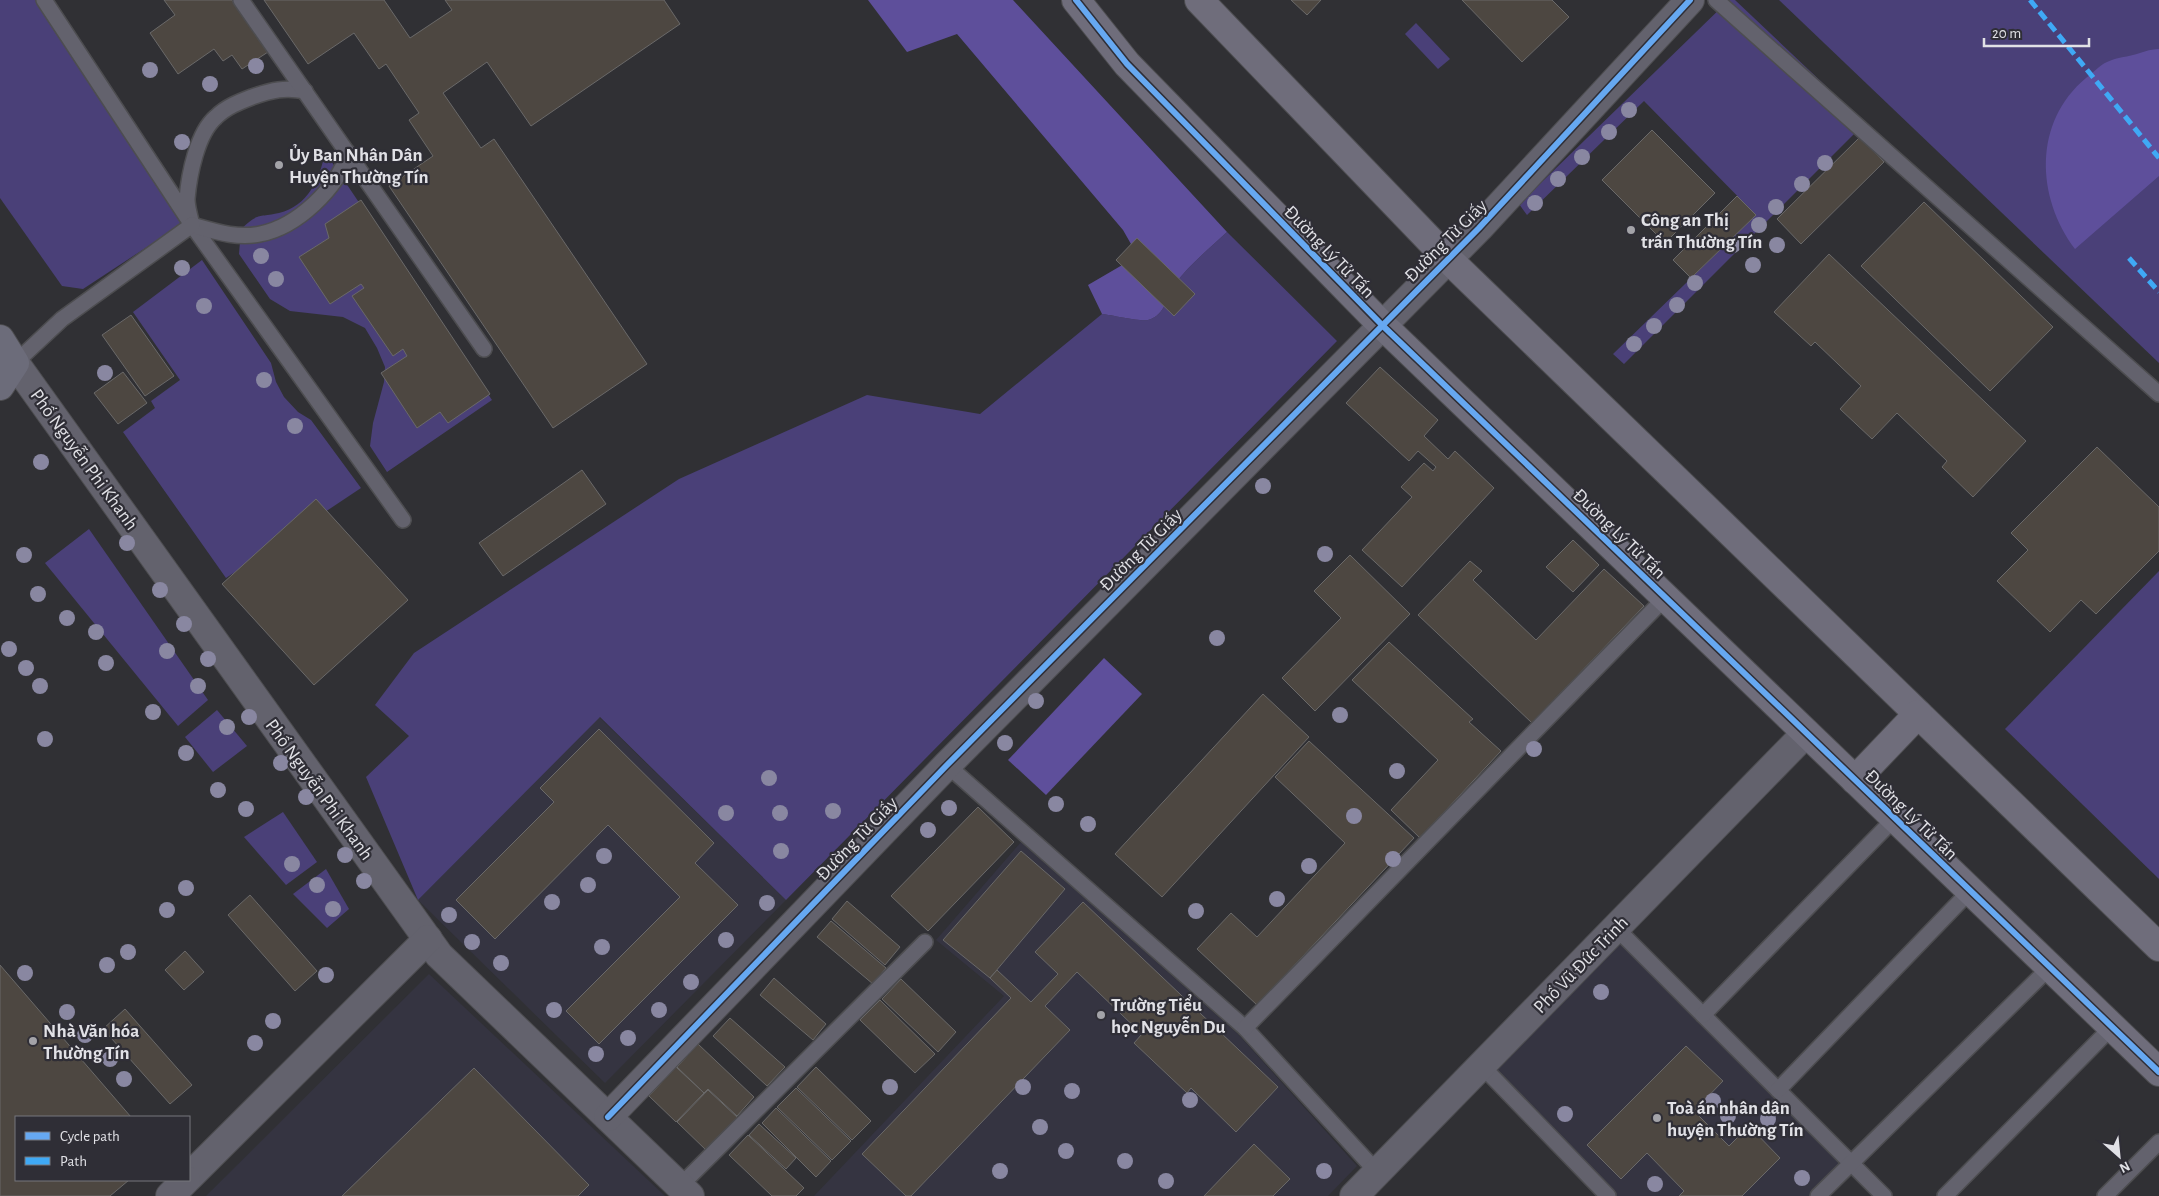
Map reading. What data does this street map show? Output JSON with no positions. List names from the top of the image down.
{
  "streets": {
    "main road": ["Phố Nguyễn Phi Khanh"],
    "street": ["Đường Từ Giấy", "Đường Lý Tử Tấn", "Phố Vũ Đức Trinh"]
  },
  "crossings": [
    ["Đường Từ Giấy", "Đường Lý Tử Tấn"],
    ["Đường Từ Giấy", "Phố Nguyễn Phi Khanh"],
    ["Đường Lý Tử Tấn", "Phố Vũ Đức Trinh"]
  ],
  "places": [
    "Ủy Ban Nhân Dân Huyện Thường Tín",
    "Công an Thị trấn Thường Tín",
    "Trường Tiểu học Nguyễn Du",
    "Nhà Văn hóa Thường Tín",
    "Toà án nhân dân huyện Thường Tín"
  ],
  "legend": ["Cycle path", "Path"],
  "scale_bar": "20 m",
  "north": "bottom right"
}
